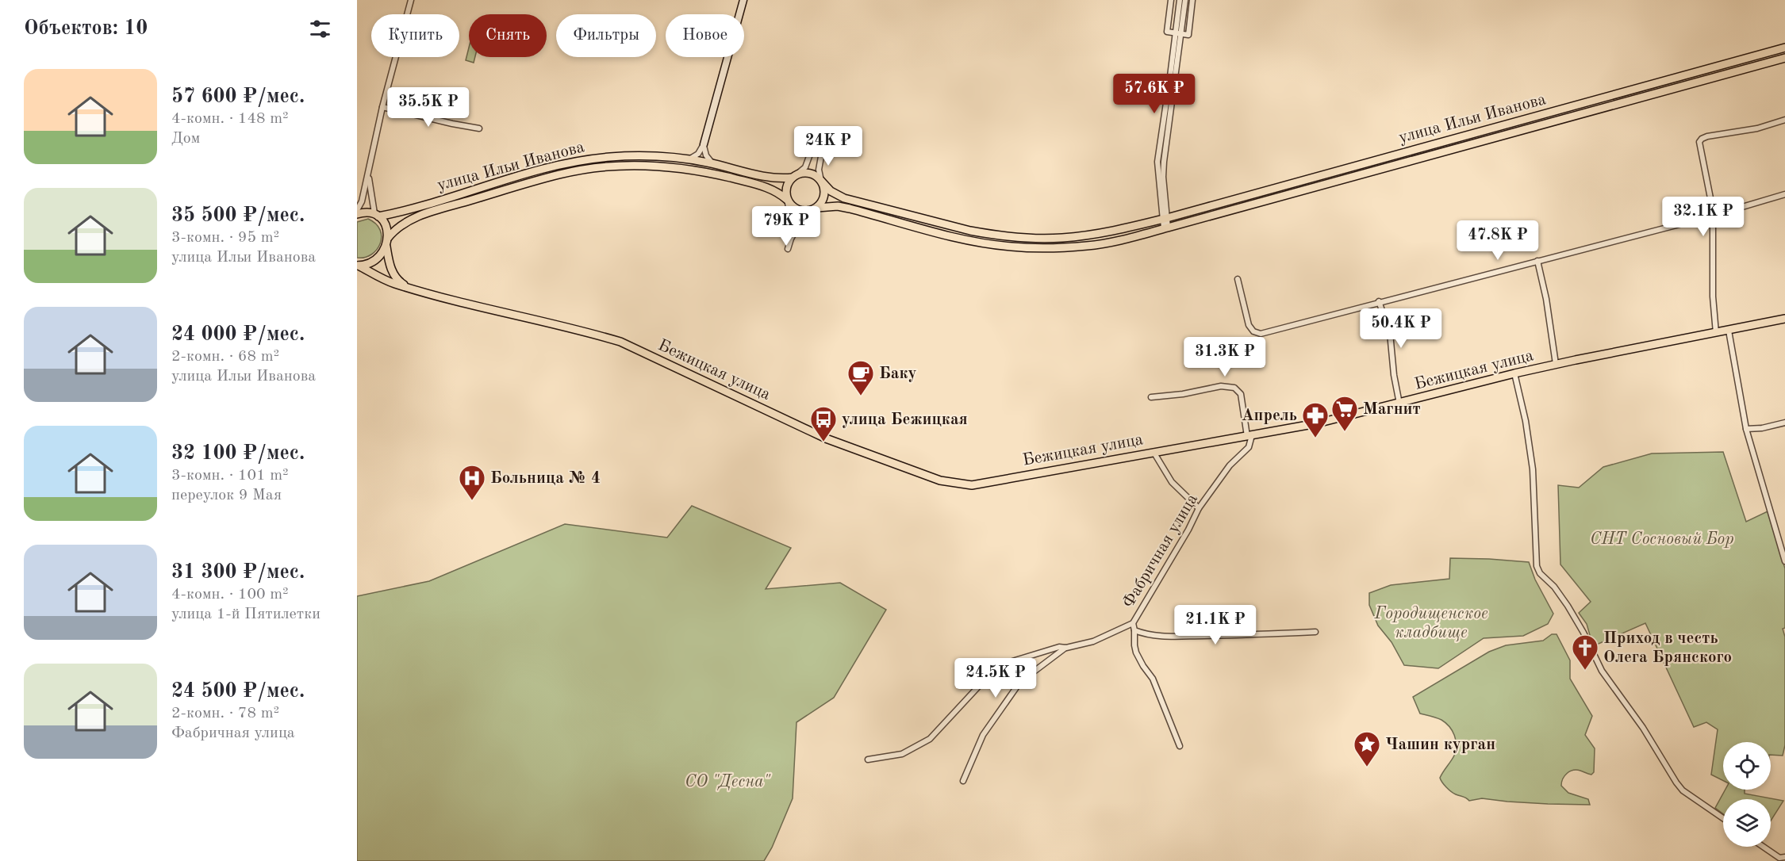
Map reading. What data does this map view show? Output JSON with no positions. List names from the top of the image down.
{
  "streets": {
    "main road": ["улица Ильи Иванова", "Бежицкая улица"],
    "street": ["Фабричная улица"]
  },
  "crossings": [
    ["Бежицкая улица", "Фабричная улица"]
  ],
  "parks": ["СНТ Сосновый Бор", "Городищенское кладбище", "СО \"Десна\""],
  "places": {
    "cafe": ["Баку"],
    "supermarket": ["Магнит"],
    "pharmacy": ["Апрель"],
    "bus stop": ["улица Бежицкая"],
    "hospital": ["Больница № 4"],
    "church": ["Приход в честь Олега Брянского"],
    "place": ["Чашин курган"]
  },
  "page": {
    "heading": "Объектов: 10",
    "chip": [
      "Купить",
      "Снять",
      "Фильтры",
      "Новое"
    ],
    "list": [
      {
        "name": "57 600 ₽/мес.",
        "note": "4-комн. · 148 m² · Дом"
      },
      {
        "name": "35 500 ₽/мес.",
        "note": "3-комн. · 95 m² · улица Ильи Иванова"
      },
      {
        "name": "24 000 ₽/мес.",
        "note": "2-комн. · 68 m² · улица Ильи Иванова"
      },
      {
        "name": "32 100 ₽/мес.",
        "note": "3-комн. · 101 m² · переулок 9 Мая"
      },
      {
        "name": "31 300 ₽/мес.",
        "note": "4-комн. · 100 m² · улица 1-й Пятилетки"
      },
      {
        "name": "24 500 ₽/мес.",
        "note": "2-комн. · 78 m² · Фабричная улица"
      }
    ],
    "price": [
      "57.6K ₽",
      "35.5K ₽",
      "24K ₽",
      "32.1K ₽",
      "79K ₽",
      "47.8K ₽",
      "50.4K ₽",
      "31.3K ₽",
      "21.1K ₽",
      "24.5K ₽"
    ]
  }
}
